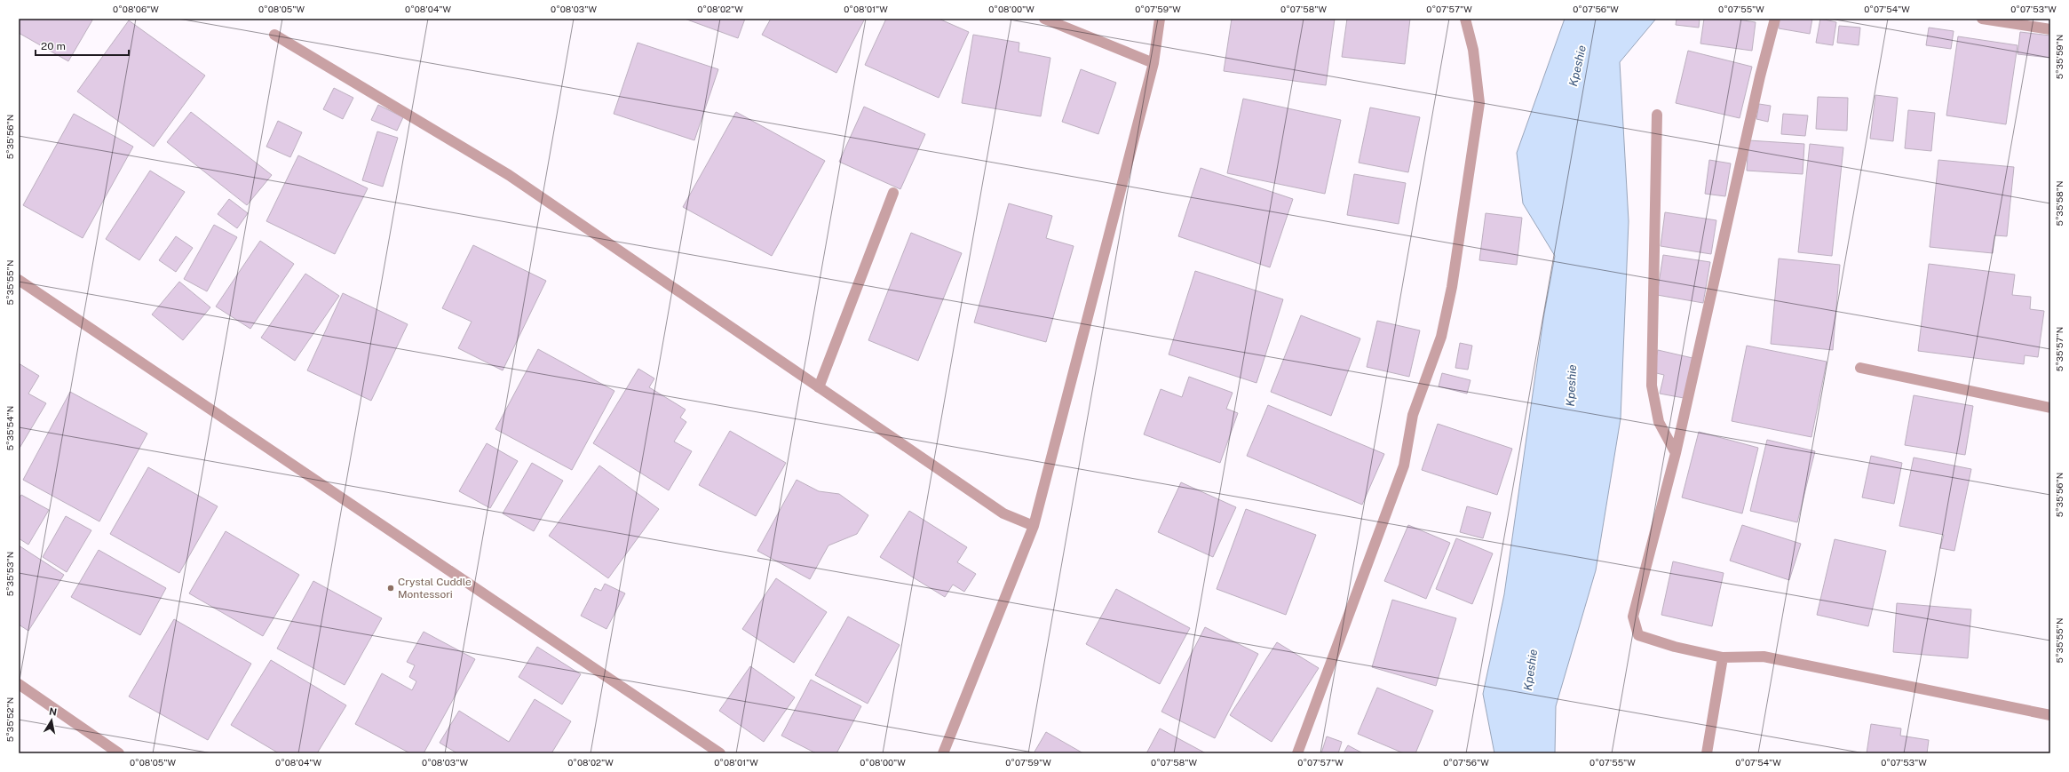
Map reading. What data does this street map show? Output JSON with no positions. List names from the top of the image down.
{
  "water": ["Kpeshie"],
  "places": ["Crystal Cuddle Montessori"],
  "scale_bar": "20 m",
  "north": "top",
  "coordinates": [
    "0°08'06\"W",
    "0°08'05\"W",
    "0°08'04\"W",
    "0°08'03\"W",
    "0°08'02\"W",
    "0°08'01\"W",
    "0°08'00\"W",
    "0°07'59\"W",
    "0°07'58\"W",
    "0°07'57\"W",
    "0°07'56\"W",
    "0°07'55\"W",
    "0°07'54\"W",
    "0°07'53\"W",
    "5°35'59\"N",
    "5°35'56\"N",
    "5°35'58\"N",
    "5°35'55\"N",
    "5°35'57\"N",
    "5°35'54\"N",
    "5°35'53\"N",
    "5°35'52\"N"
  ]
}
